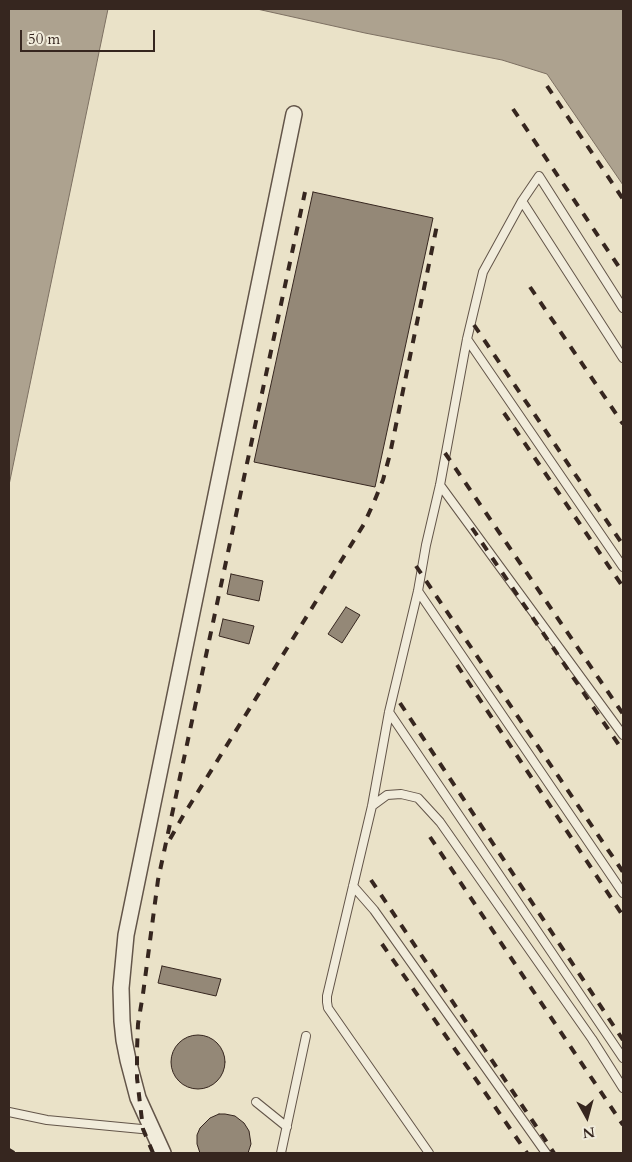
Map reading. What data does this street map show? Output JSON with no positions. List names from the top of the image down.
{
  "scale_bar": "50 m",
  "north": "bottom"
}
